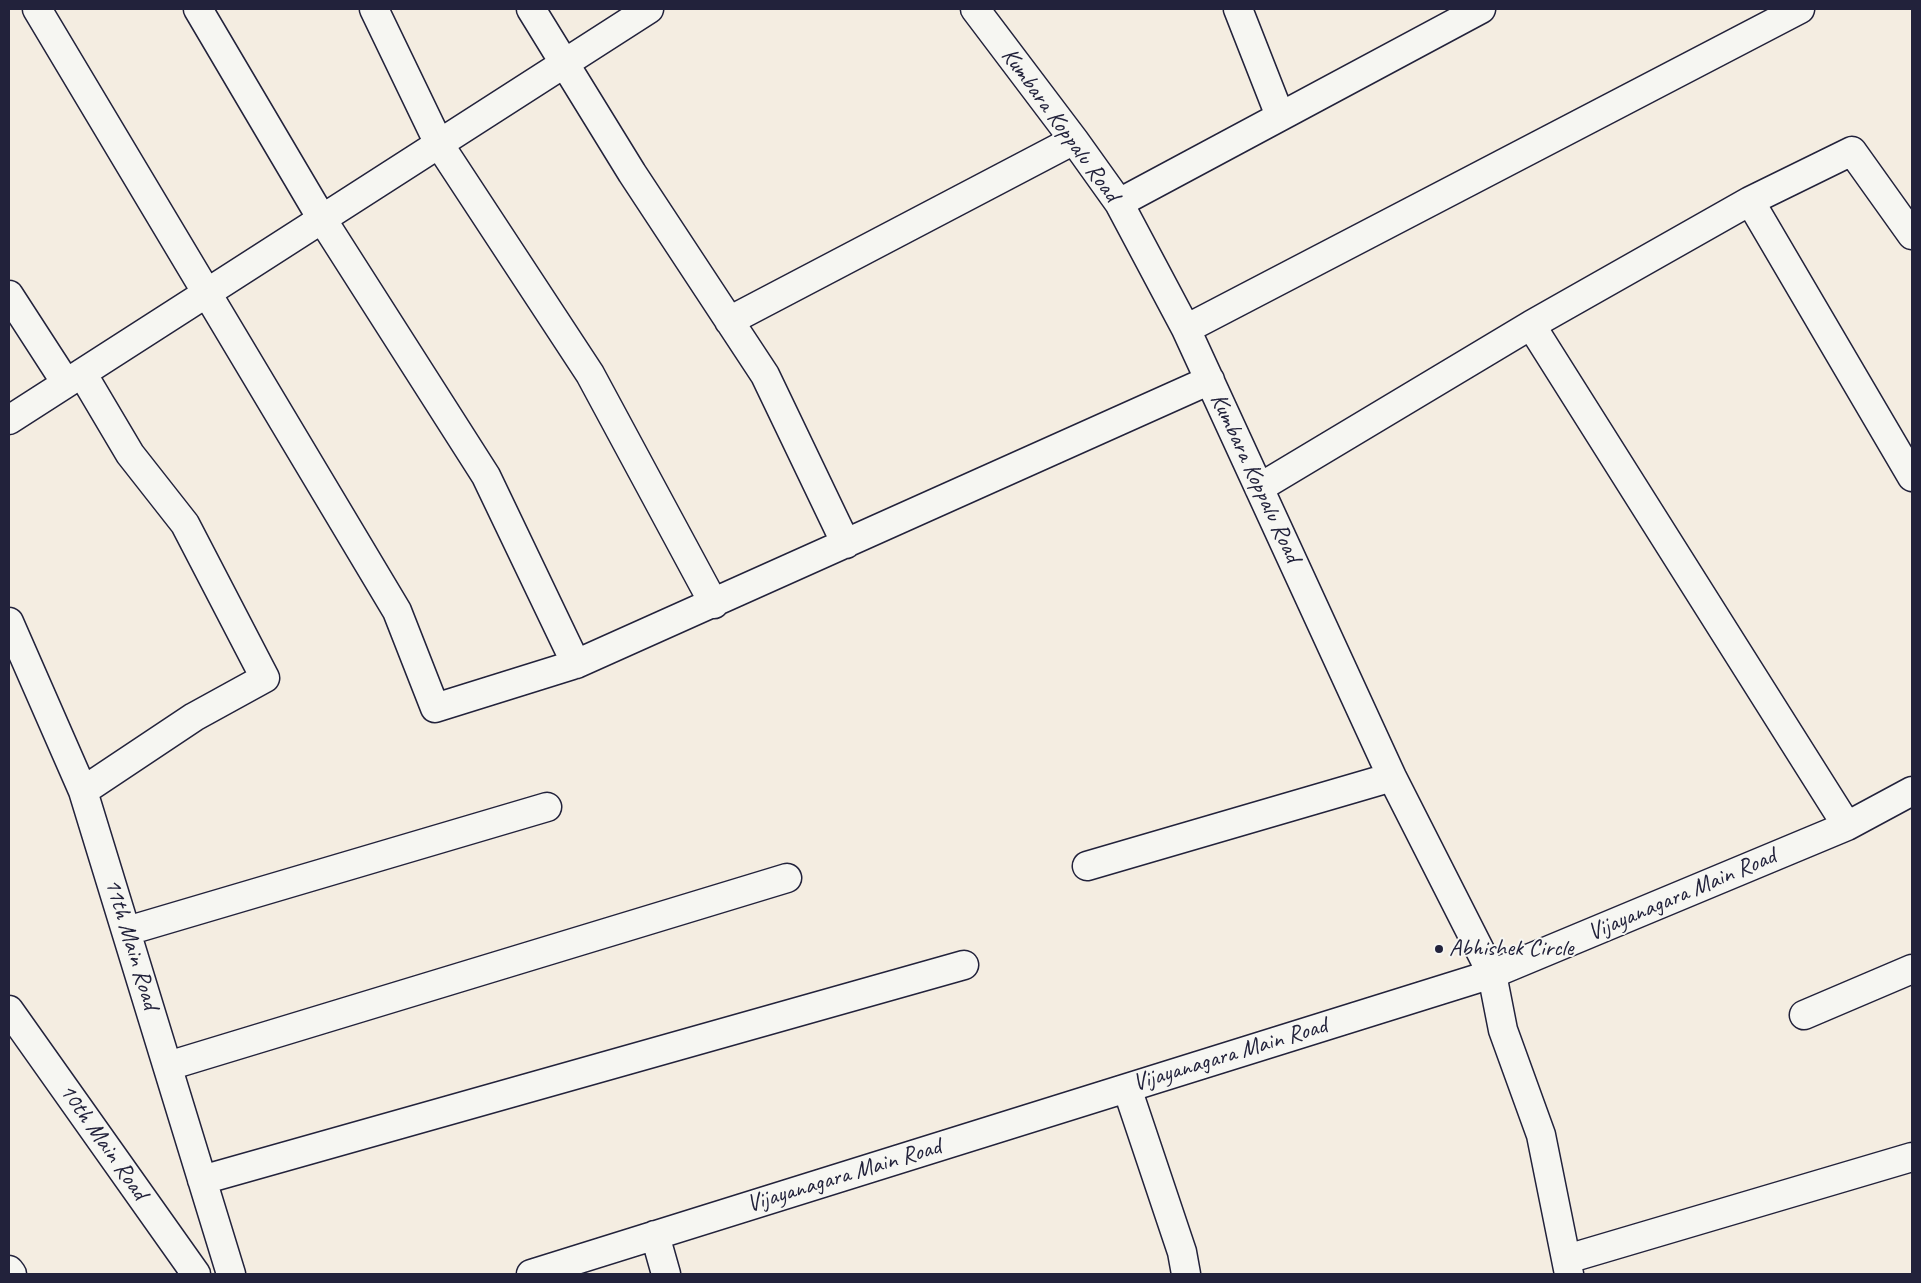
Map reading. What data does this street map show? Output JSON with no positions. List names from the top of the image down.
{
  "streets": {
    "street": [
      "Kumbara Koppalu Road",
      "Vijayanagara Main Road",
      "11th Main Road",
      "10th Main Road"
    ]
  },
  "crossings": [
    ["Kumbara Koppalu Road", "Vijayanagara Main Road"]
  ],
  "places": ["Abhishek Circle"]
}
